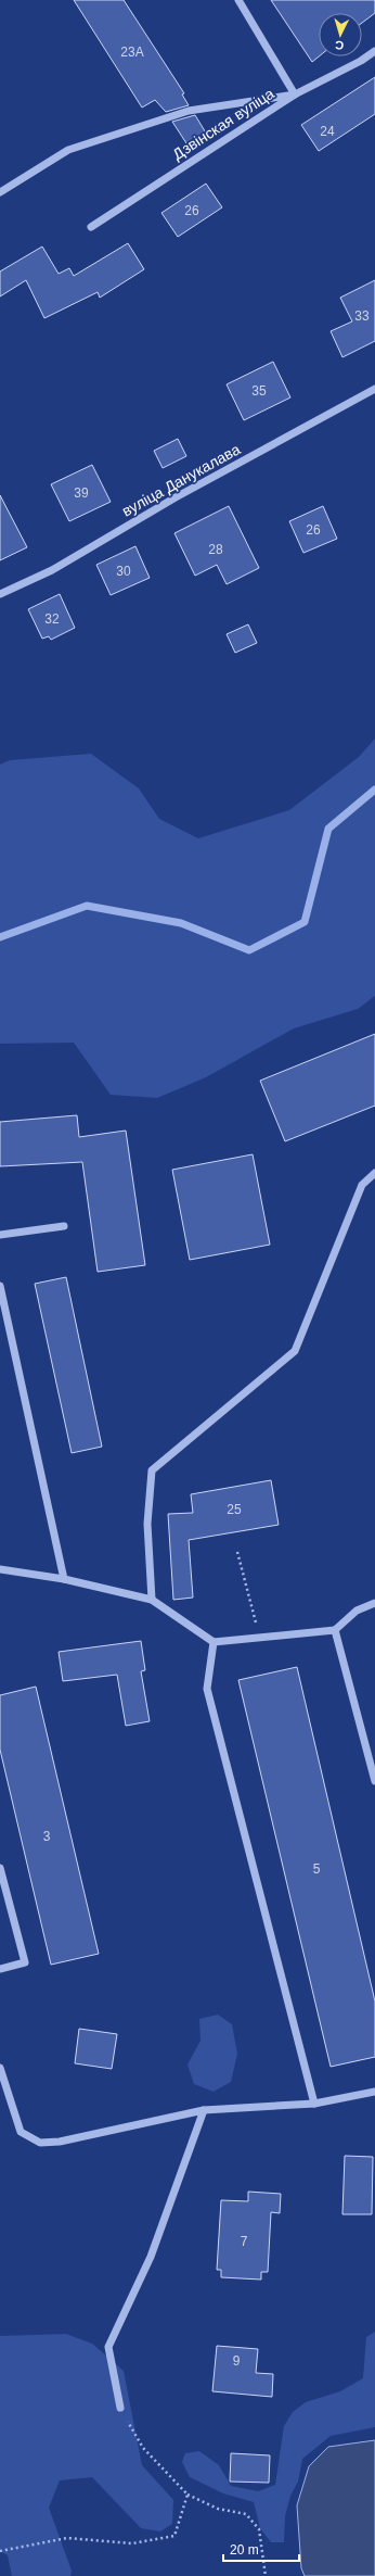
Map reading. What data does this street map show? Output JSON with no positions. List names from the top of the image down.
{
  "streets": {
    "street": ["Дзвінская вуліца", "вуліца Данукалава"]
  },
  "house_numbers": [
    "23А",
    "24",
    "26",
    "33",
    "35",
    "39",
    "26",
    "28",
    "30",
    "32",
    "25",
    "3",
    "5",
    "7",
    "9"
  ],
  "scale_bar": "20 m",
  "north": "bottom"
}
